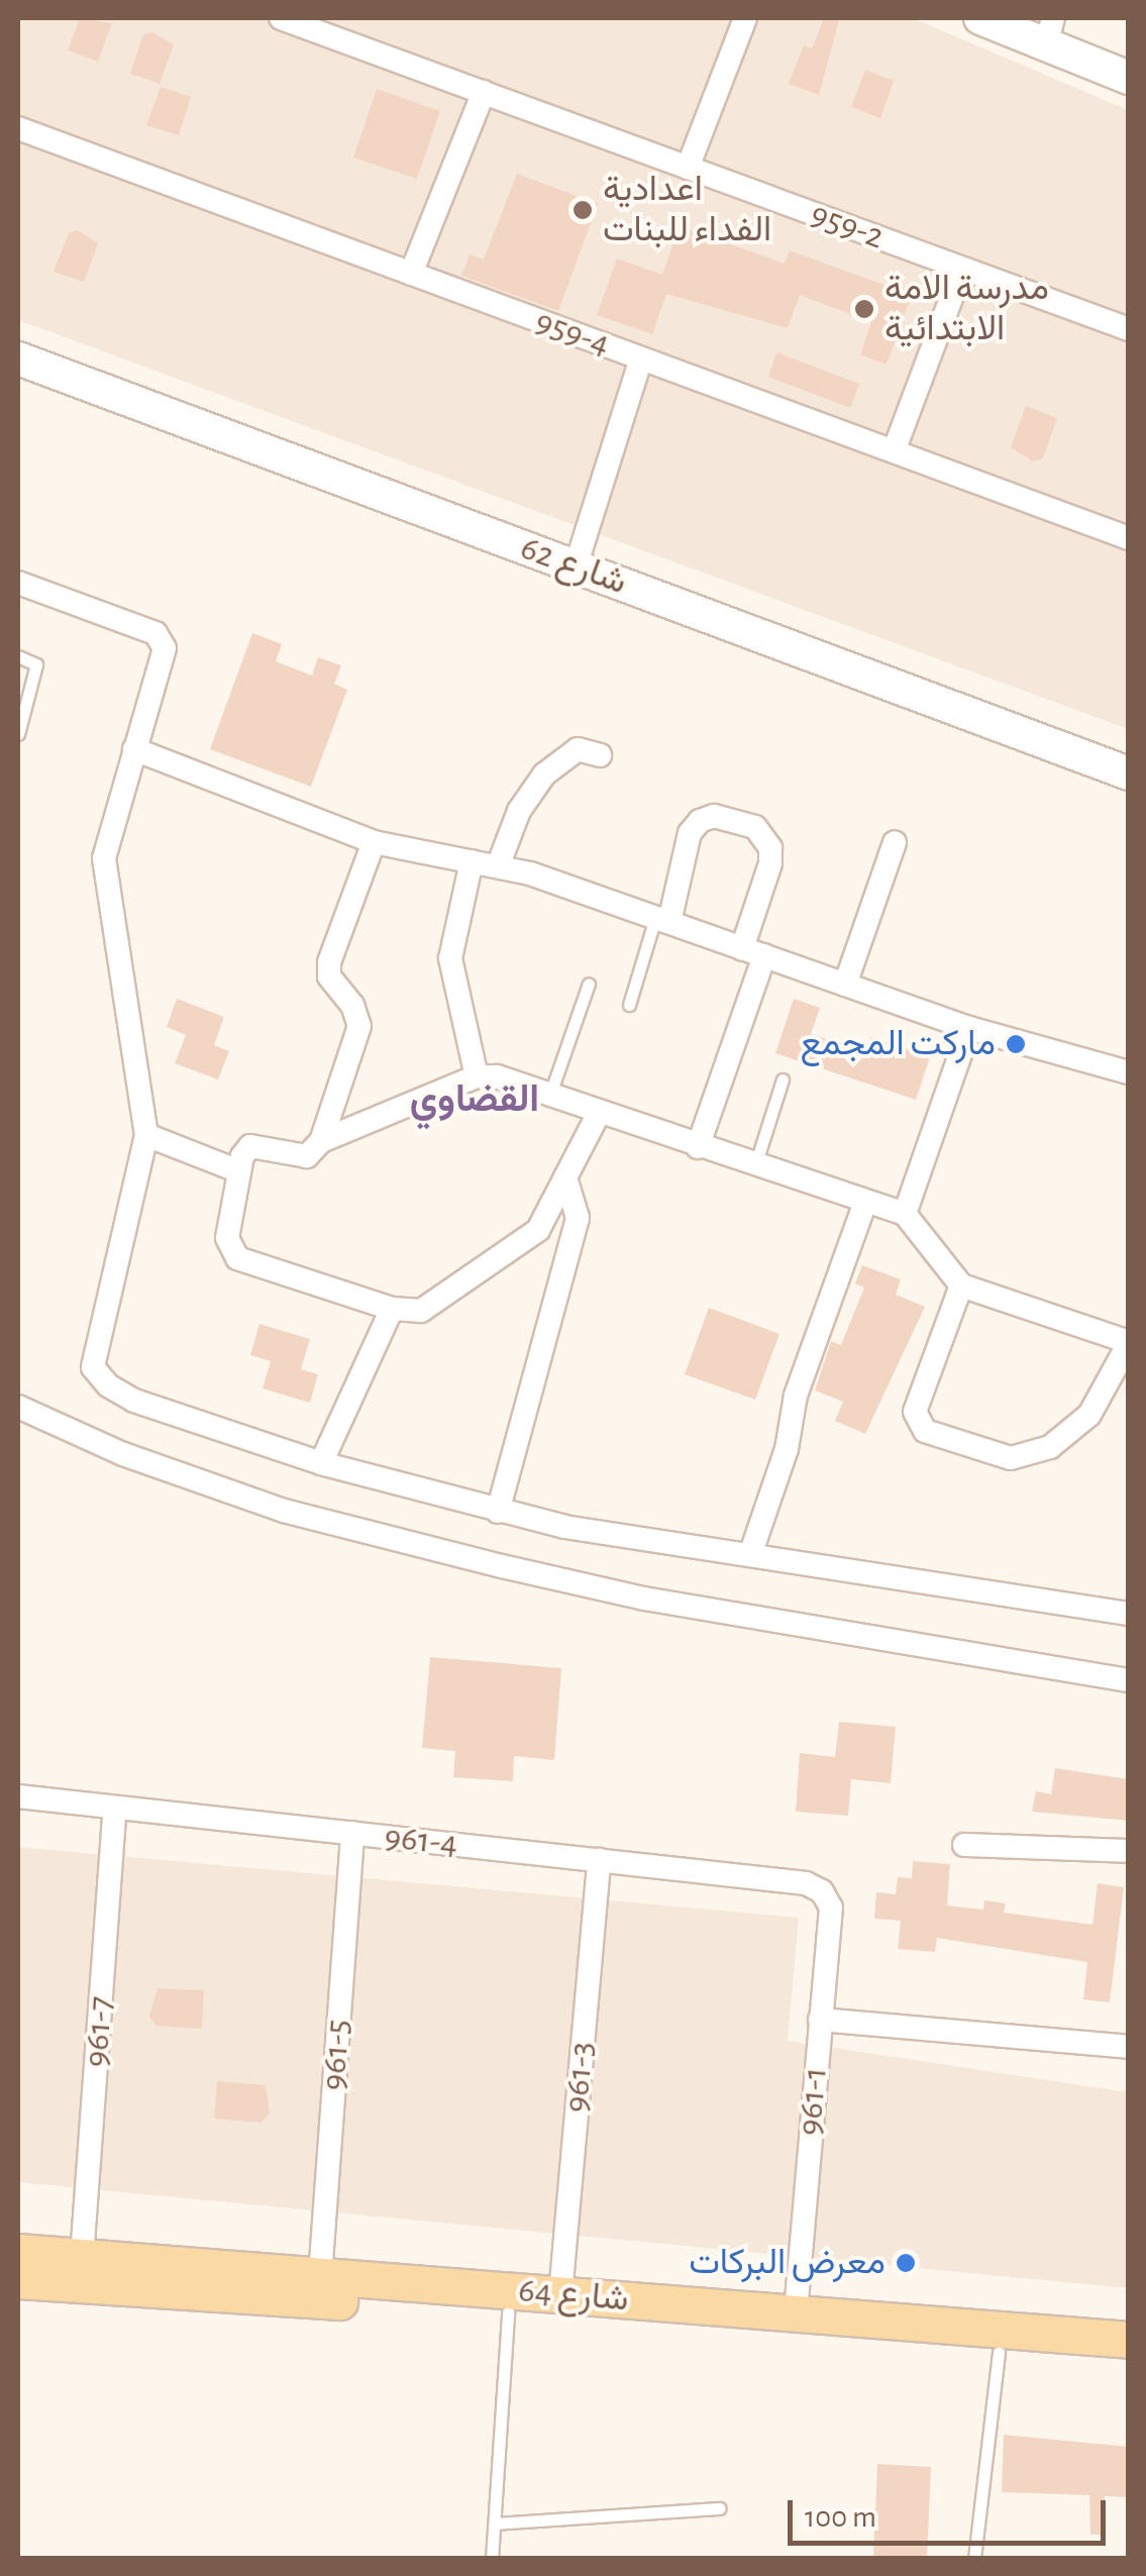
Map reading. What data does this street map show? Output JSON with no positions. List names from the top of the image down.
{
  "streets": {
    "main road": ["شارع 64"],
    "street": [
      "959-2",
      "959-4",
      "شارع 62",
      "961-4",
      "961-7",
      "961-5",
      "961-3",
      "961-1"
    ]
  },
  "crossings": [
    ["961-4", "961-7"],
    ["961-4", "961-5"],
    ["961-4", "961-3"],
    ["961-4", "961-1"],
    ["961-7", "شارع 64"],
    ["961-5", "شارع 64"],
    ["961-3", "شارع 64"],
    ["961-1", "شارع 64"]
  ],
  "districts": ["القضاوي"],
  "places": [
    "اعدادية الفداء للبنات",
    "مدرسة الامة الابتدائية",
    "ماركت المجمع",
    "معرض البركات"
  ],
  "scale_bar": "100 m"
}
